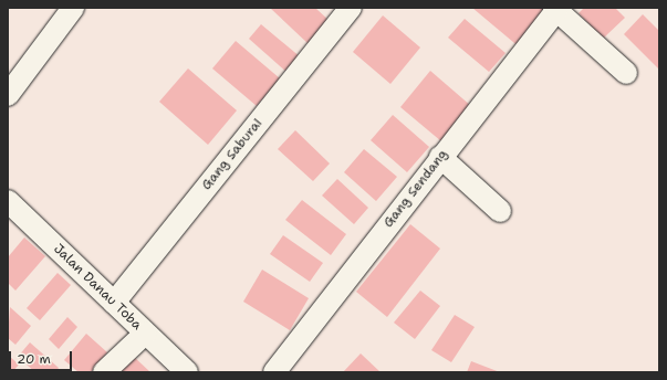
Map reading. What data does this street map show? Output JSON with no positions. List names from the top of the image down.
{
  "streets": {
    "street": ["Gang Saburai", "Gang Sendang", "Jalan Danau Toba"]
  },
  "crossings": [
    ["Gang Saburai", "Jalan Danau Toba"]
  ],
  "scale_bar": "20 m"
}
